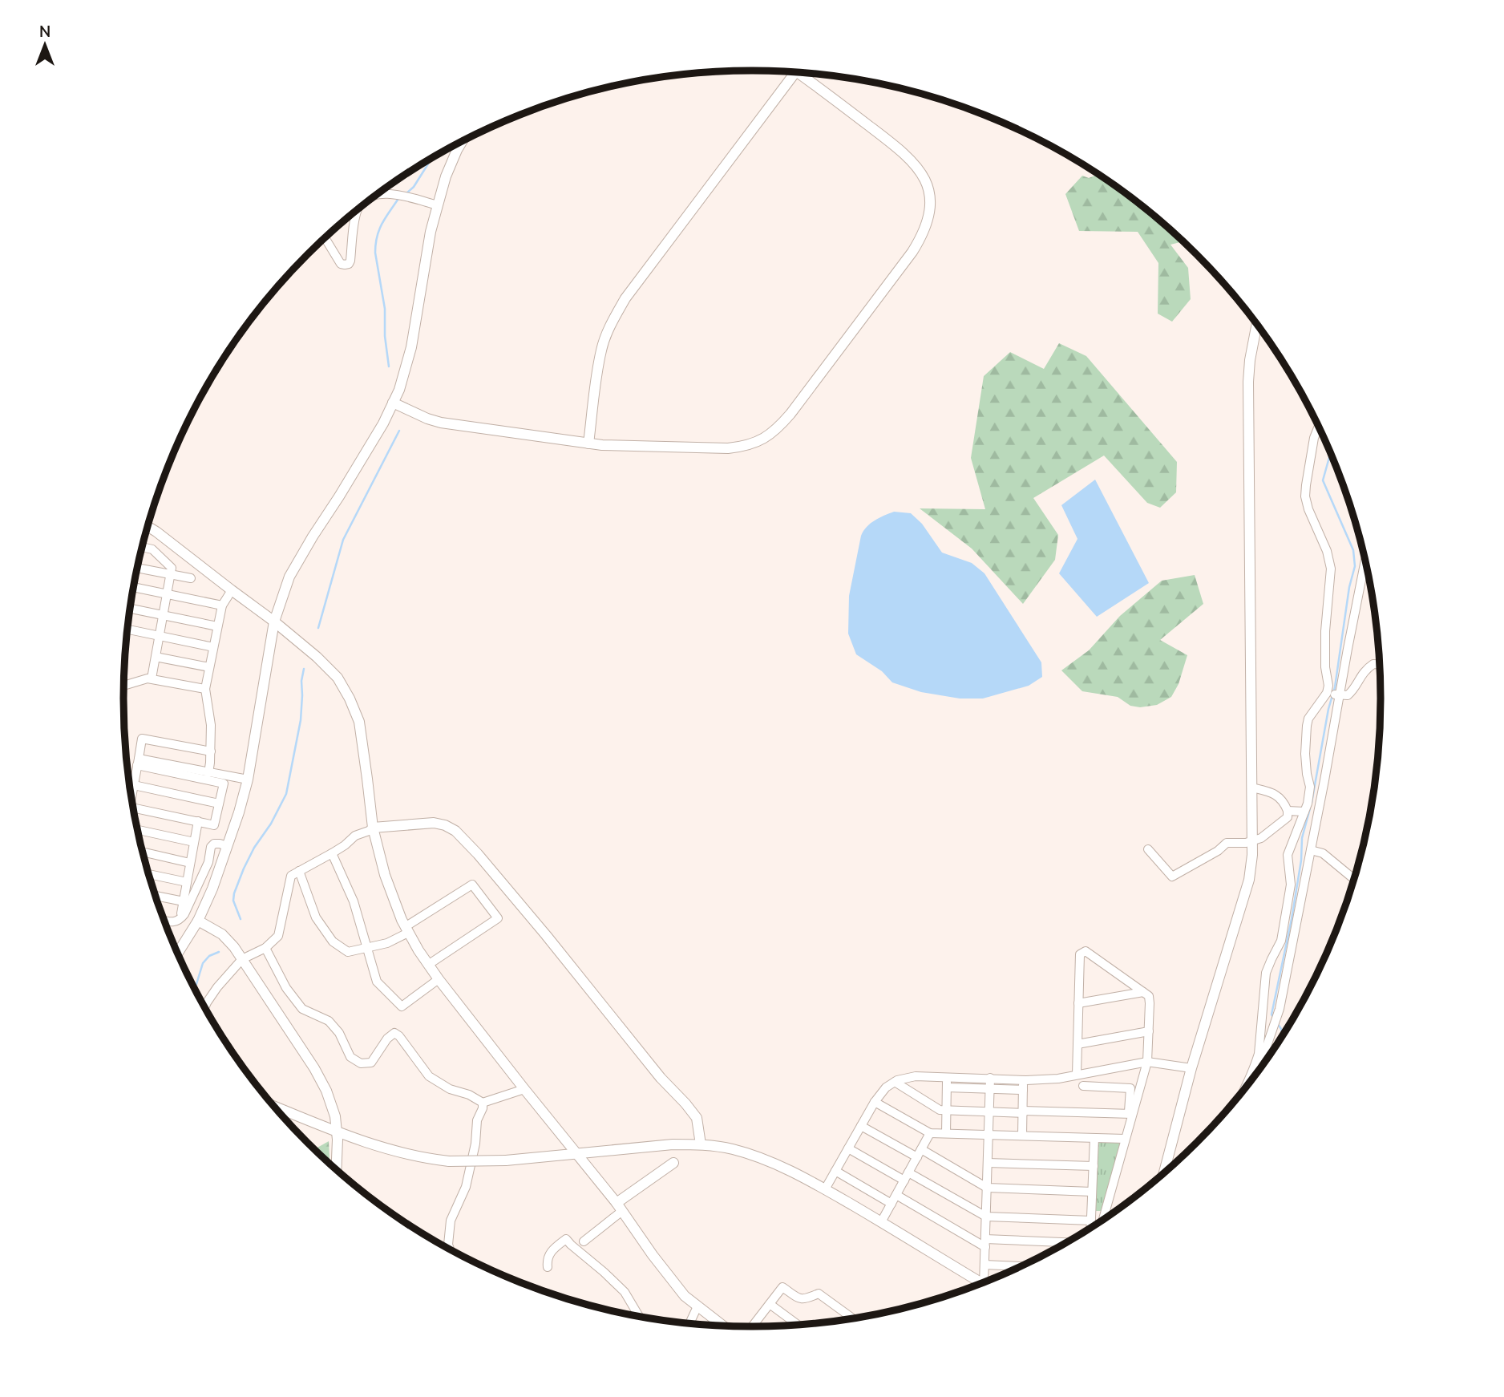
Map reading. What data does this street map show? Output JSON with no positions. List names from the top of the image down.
{
  "north": "top"
}
